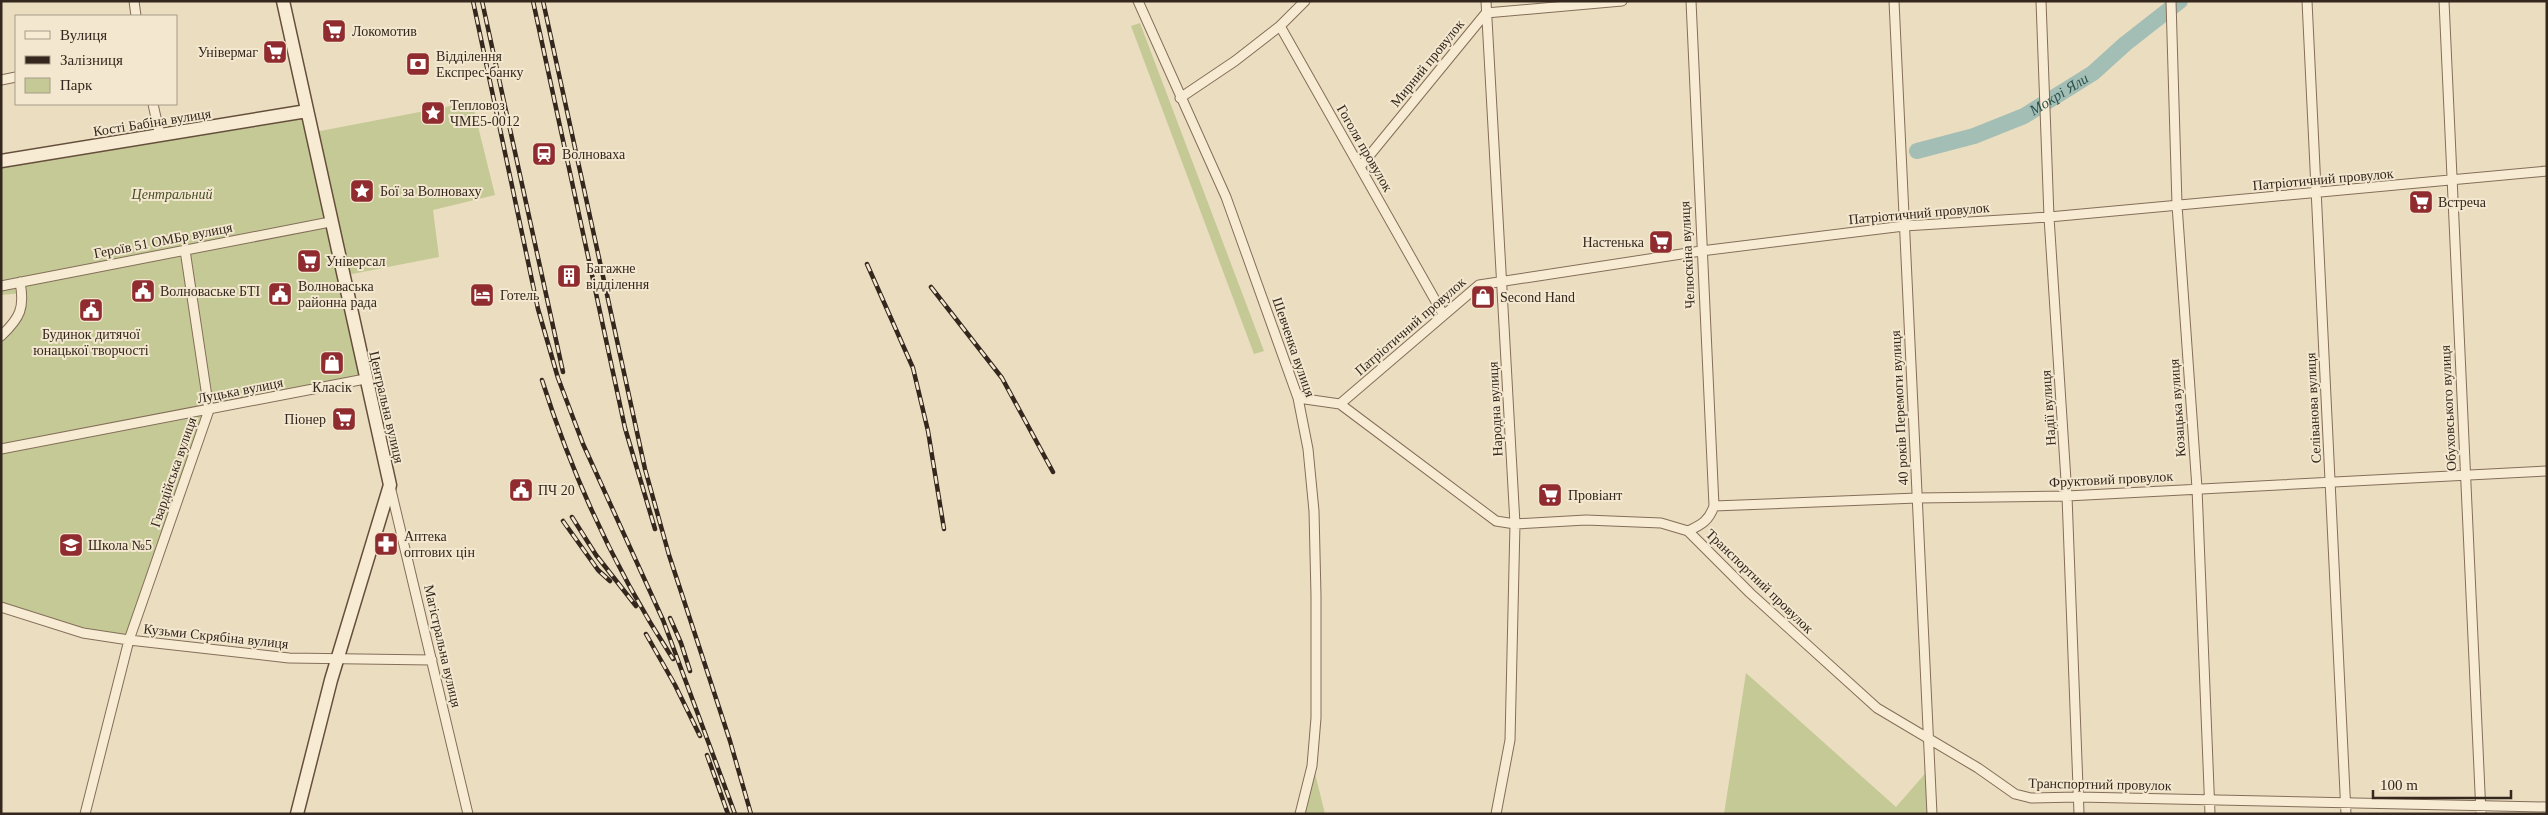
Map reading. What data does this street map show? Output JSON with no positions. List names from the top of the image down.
{
  "streets": {
    "main road": ["Кості Бабіна вулиця", "Центральна вулиця"],
    "street": [
      "Мирний провулок",
      "Гоголя провулок",
      "Патріотичний провулок",
      "Героїв 51 ОМБр вулиця",
      "Челюскіна вулиця",
      "Шевченка вулиця",
      "Луцька вулиця",
      "40 років Перемоги вулиця",
      "Надії вулиця",
      "Козацька вулиця",
      "Селіванова вулиця",
      "Обуховського вулиця",
      "Народна вулиця",
      "Гвардійська вулиця",
      "Фруктовий провулок",
      "Транспортний провулок",
      "Кузьми Скрябіна вулиця",
      "Магістральна вулиця"
    ]
  },
  "crossings": [
    ["Мирний провулок", "Гоголя провулок"],
    ["Мирний провулок", "Народна вулиця"],
    ["Кості Бабіна вулиця", "Центральна вулиця"],
    ["Гоголя провулок", "Патріотичний провулок"],
    ["Патріотичний провулок", "Челюскіна вулиця"],
    ["Патріотичний провулок", "40 років Перемоги вулиця"],
    ["Патріотичний провулок", "Надії вулиця"],
    ["Патріотичний провулок", "Козацька вулиця"],
    ["Патріотичний провулок", "Селіванова вулиця"],
    ["Патріотичний провулок", "Обуховського вулиця"],
    ["Патріотичний провулок", "Народна вулиця"],
    ["Героїв 51 ОМБр вулиця", "Центральна вулиця"],
    ["Героїв 51 ОМБр вулиця", "Гвардійська вулиця"],
    ["Челюскіна вулиця", "Фруктовий провулок"],
    ["Луцька вулиця", "Центральна вулиця"],
    ["Луцька вулиця", "Гвардійська вулиця"],
    ["Центральна вулиця", "Кузьми Скрябіна вулиця"],
    ["Центральна вулиця", "Магістральна вулиця"],
    ["40 років Перемоги вулиця", "Фруктовий провулок"],
    ["40 років Перемоги вулиця", "Транспортний провулок"],
    ["Надії вулиця", "Фруктовий провулок"],
    ["Надії вулиця", "Транспортний провулок"],
    ["Козацька вулиця", "Фруктовий провулок"],
    ["Козацька вулиця", "Транспортний провулок"],
    ["Селіванова вулиця", "Фруктовий провулок"],
    ["Селіванова вулиця", "Транспортний провулок"],
    ["Обуховського вулиця", "Фруктовий провулок"],
    ["Обуховського вулиця", "Транспортний провулок"],
    ["Гвардійська вулиця", "Кузьми Скрябіна вулиця"],
    ["Кузьми Скрябіна вулиця", "Магістральна вулиця"]
  ],
  "water": ["Мокрі Яли"],
  "parks": ["Центральний"],
  "places": {
    "supermarket": [
      "Локомотив",
      "Універмаг",
      "Встреча",
      "Настенька",
      "Універсал",
      "Піонер",
      "Провіант"
    ],
    "bank": ["Відділення Експрес-банку"],
    "place": ["Тепловоз ЧМЕ5-0012", "Бої за Волноваху"],
    "station": ["Волноваха"],
    "building": ["Багажне відділення"],
    "public building": [
      "Волноваське БТІ",
      "Волноваська районна рада",
      "Будинок дитячої юнацької творчості",
      "ПЧ 20"
    ],
    "hotel": ["Готель"],
    "shop": ["Second Hand", "Класік"],
    "pharmacy": ["Аптека оптових цін"],
    "school or university": ["Школа №5"]
  },
  "legend": ["Вулиця", "Залізниця", "Парк"],
  "scale_bar": "100 m"
}
